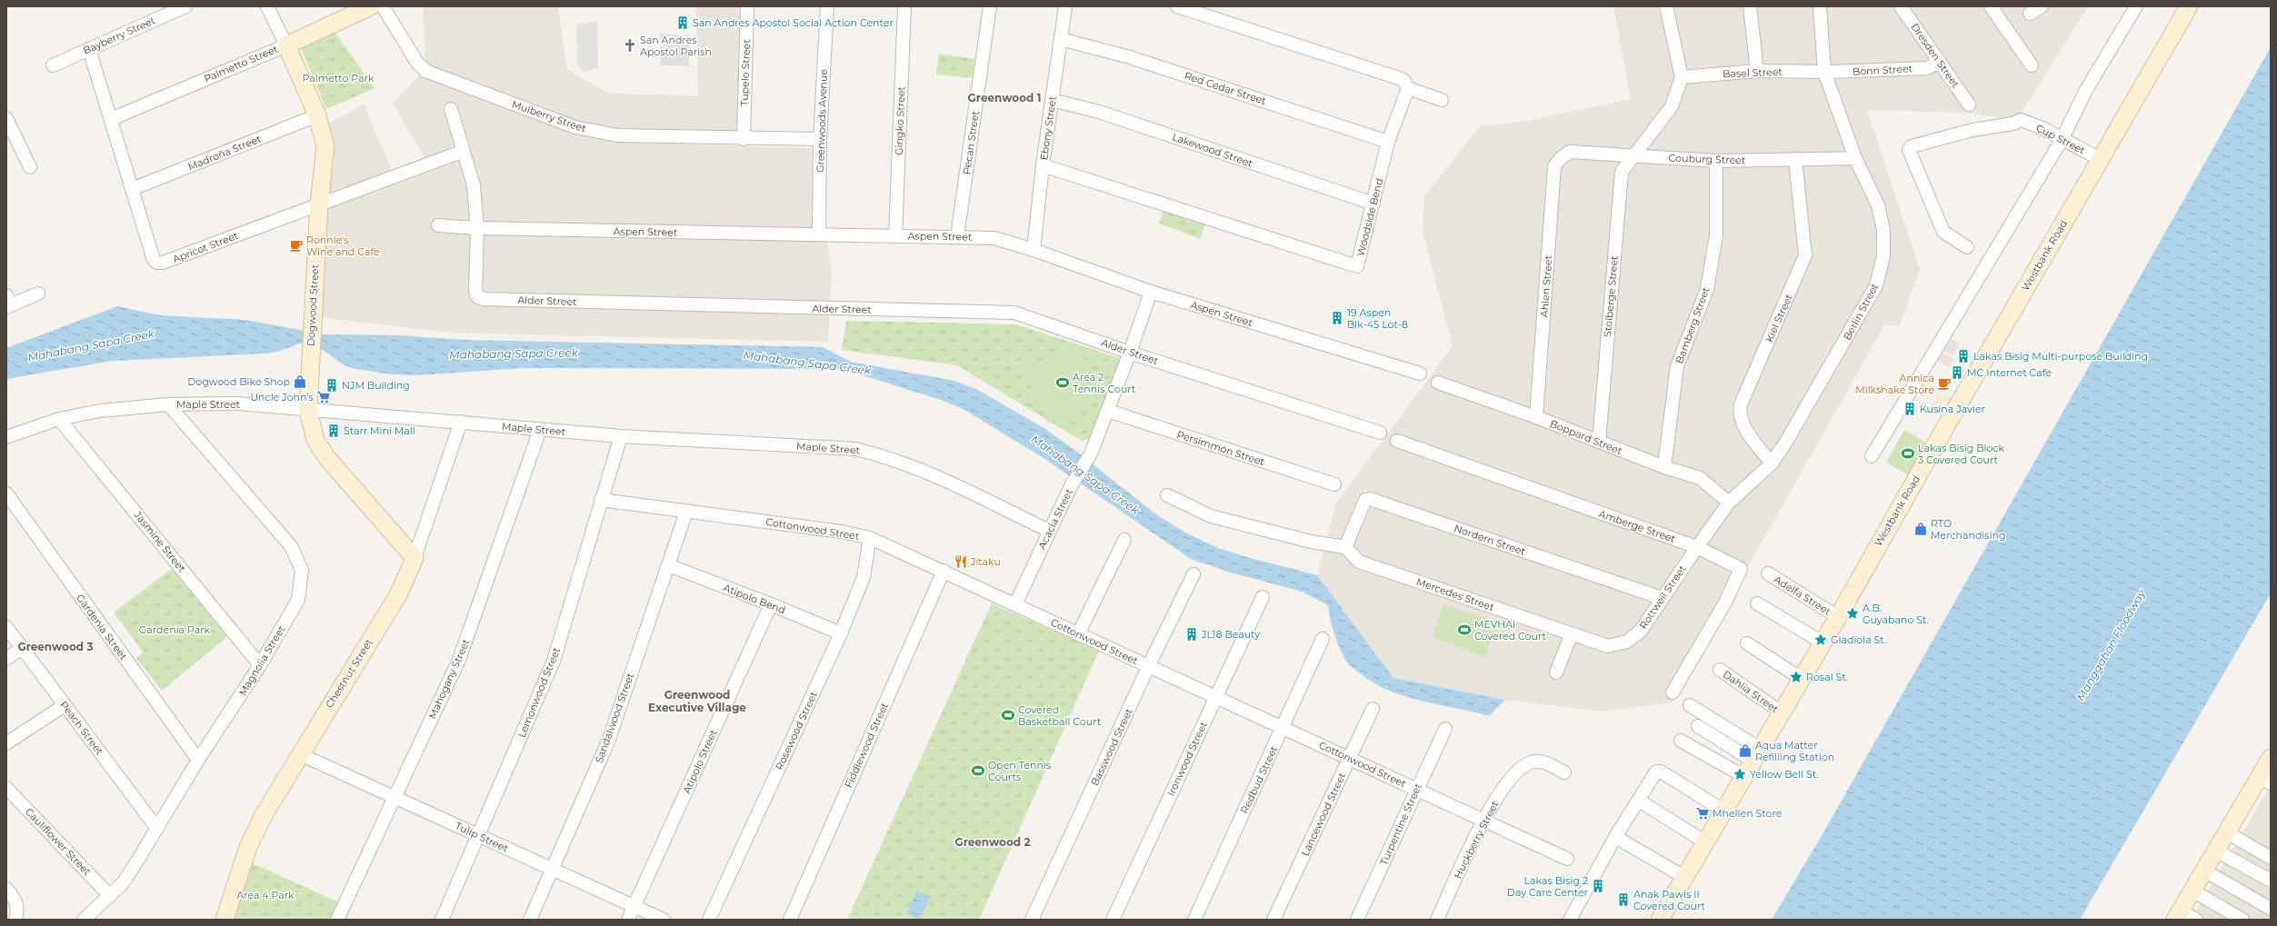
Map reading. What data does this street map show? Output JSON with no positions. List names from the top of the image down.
{
  "streets": {
    "street": [
      "Bayberry Street",
      "Dresden Street",
      "Palmetto Street",
      "Bonn Street",
      "Tupelo Street",
      "Basel Street",
      "Red Cedar Street",
      "Mulberry Street",
      "Greenwoods Avenue",
      "Gingko Street",
      "Ebony Street",
      "Cup Street",
      "Pecan Street",
      "Lakewood Street",
      "Madroña Street",
      "Couburg Street",
      "Woodside Bend",
      "Aspen Street",
      "Apricot Street",
      "Westbank Road",
      "Ahlen Street",
      "Stolberge Street",
      "Alder Street",
      "Dogwood Street",
      "Berlin Street",
      "Kiel Street",
      "Bamberg Street",
      "Maple Street",
      "Boppard Street",
      "Persimmon Street",
      "Acacia Street",
      "Amberge Street",
      "Cottonwood Street",
      "Nordern Street",
      "Jasmine Street",
      "Mercedes Street",
      "Adelfa Street",
      "Rottweil Street",
      "Atipolo Bend",
      "Gardenia Street",
      "Magnolia Street",
      "Chestnut Street",
      "Mahogany Street",
      "Dahlia Street",
      "Lemonwood Street",
      "Sandalwood Street",
      "Peach Street",
      "Rosewood Street",
      "Fiddlewood Street",
      "Basswood Street",
      "Ironwood Street",
      "Atipolo Street",
      "Redbud Street",
      "Lancewood Street",
      "Turpentine Street",
      "Tulip Street",
      "Huckberry Street",
      "Cauliflower Street"
    ]
  },
  "crossings": [
    ["Bayberry Street", "Apricot Street"],
    ["Dresden Street", "Bonn Street"],
    ["Palmetto Street", "Apricot Street"],
    ["Palmetto Street", "Dogwood Street"],
    ["Bonn Street", "Basel Street"],
    ["Bonn Street", "Berlin Street"],
    ["Tupelo Street", "Mulberry Street"],
    ["Basel Street", "Stolberge Street"],
    ["Basel Street", "Berlin Street"],
    ["Red Cedar Street", "Ebony Street"],
    ["Red Cedar Street", "Woodside Bend"],
    ["Mulberry Street", "Greenwoods Avenue"],
    ["Greenwoods Avenue", "Aspen Street"],
    ["Gingko Street", "Aspen Street"],
    ["Ebony Street", "Lakewood Street"],
    ["Ebony Street", "Woodside Bend"],
    ["Ebony Street", "Aspen Street"],
    ["Cup Street", "Westbank Road"],
    ["Pecan Street", "Aspen Street"],
    ["Lakewood Street", "Woodside Bend"],
    ["Madroña Street", "Apricot Street"],
    ["Madroña Street", "Dogwood Street"],
    ["Couburg Street", "Ahlen Street"],
    ["Couburg Street", "Stolberge Street"],
    ["Couburg Street", "Berlin Street"],
    ["Couburg Street", "Kiel Street"],
    ["Couburg Street", "Bamberg Street"],
    ["Aspen Street", "Alder Street"],
    ["Aspen Street", "Acacia Street"],
    ["Apricot Street", "Alder Street"],
    ["Apricot Street", "Dogwood Street"],
    ["Westbank Road", "Adelfa Street"],
    ["Westbank Road", "Dahlia Street"],
    ["Ahlen Street", "Boppard Street"],
    ["Stolberge Street", "Boppard Street"],
    ["Alder Street", "Acacia Street"],
    ["Dogwood Street", "Maple Street"],
    ["Dogwood Street", "Chestnut Street"],
    ["Berlin Street", "Kiel Street"],
    ["Berlin Street", "Boppard Street"],
    ["Berlin Street", "Rottweil Street"],
    ["Bamberg Street", "Boppard Street"],
    ["Maple Street", "Acacia Street"],
    ["Maple Street", "Jasmine Street"],
    ["Maple Street", "Magnolia Street"],
    ["Maple Street", "Chestnut Street"],
    ["Maple Street", "Mahogany Street"],
    ["Maple Street", "Lemonwood Street"],
    ["Boppard Street", "Rottweil Street"],
    ["Persimmon Street", "Acacia Street"],
    ["Acacia Street", "Cottonwood Street"],
    ["Amberge Street", "Rottweil Street"],
    ["Cottonwood Street", "Lemonwood Street"],
    ["Cottonwood Street", "Sandalwood Street"],
    ["Cottonwood Street", "Rosewood Street"],
    ["Cottonwood Street", "Fiddlewood Street"],
    ["Cottonwood Street", "Basswood Street"],
    ["Cottonwood Street", "Ironwood Street"],
    ["Cottonwood Street", "Redbud Street"],
    ["Cottonwood Street", "Lancewood Street"],
    ["Cottonwood Street", "Turpentine Street"],
    ["Cottonwood Street", "Huckberry Street"],
    ["Nordern Street", "Mercedes Street"],
    ["Nordern Street", "Rottweil Street"],
    ["Jasmine Street", "Magnolia Street"],
    ["Mercedes Street", "Rottweil Street"],
    ["Atipolo Bend", "Sandalwood Street"],
    ["Atipolo Bend", "Rosewood Street"],
    ["Atipolo Bend", "Atipolo Street"],
    ["Gardenia Street", "Magnolia Street"],
    ["Magnolia Street", "Peach Street"],
    ["Magnolia Street", "Cauliflower Street"],
    ["Chestnut Street", "Tulip Street"],
    ["Mahogany Street", "Tulip Street"],
    ["Lemonwood Street", "Tulip Street"],
    ["Sandalwood Street", "Tulip Street"],
    ["Atipolo Street", "Tulip Street"]
  ],
  "districts": [
    "Greenwood 1",
    "Greenwood 3",
    "Greenwood Executive Village",
    "Greenwood 2"
  ],
  "water": ["Mahabang Sapa Creek", "Manggahan Floodway"],
  "parks": ["Palmetto Park", "Gardenia Park", "Area 4 Park"],
  "places": {
    "building": [
      "San Andres Apostol Social Action Center",
      "19 Aspen Blk-45 Lot-8",
      "Lakas Bisig Multi-purpose Building",
      "MC Internet Cafe",
      "NJM Building",
      "Kusina Javier",
      "Starr Mini Mall",
      "JL18 Beauty",
      "Lakas Bisig 2 Day Care Center",
      "Anak Pawis II Covered Court"
    ],
    "church": ["San Andres Apostol Parish"],
    "cafe": ["Ronnie's Wine and Cafe", "Annica Milkshake Store"],
    "shop": ["Dogwood Bike Shop", "RTO Merchandising", "Aqua Matter Refilling Station"],
    "sports": [
      "Area 2 Tennis Court",
      "Lakas Bisig Block 3 Covered Court",
      "MEVHAI Covered Court",
      "Covered Basketball Court",
      "Open Tennis Courts"
    ],
    "supermarket": ["Uncle John's", "Mhellen Store"],
    "restaurant": ["Jitaku"],
    "place": [
      "A.B. Guyabano St.",
      "Gladiola St.",
      "Rosal St.",
      "Yellow Bell St."
    ]
  }
}
